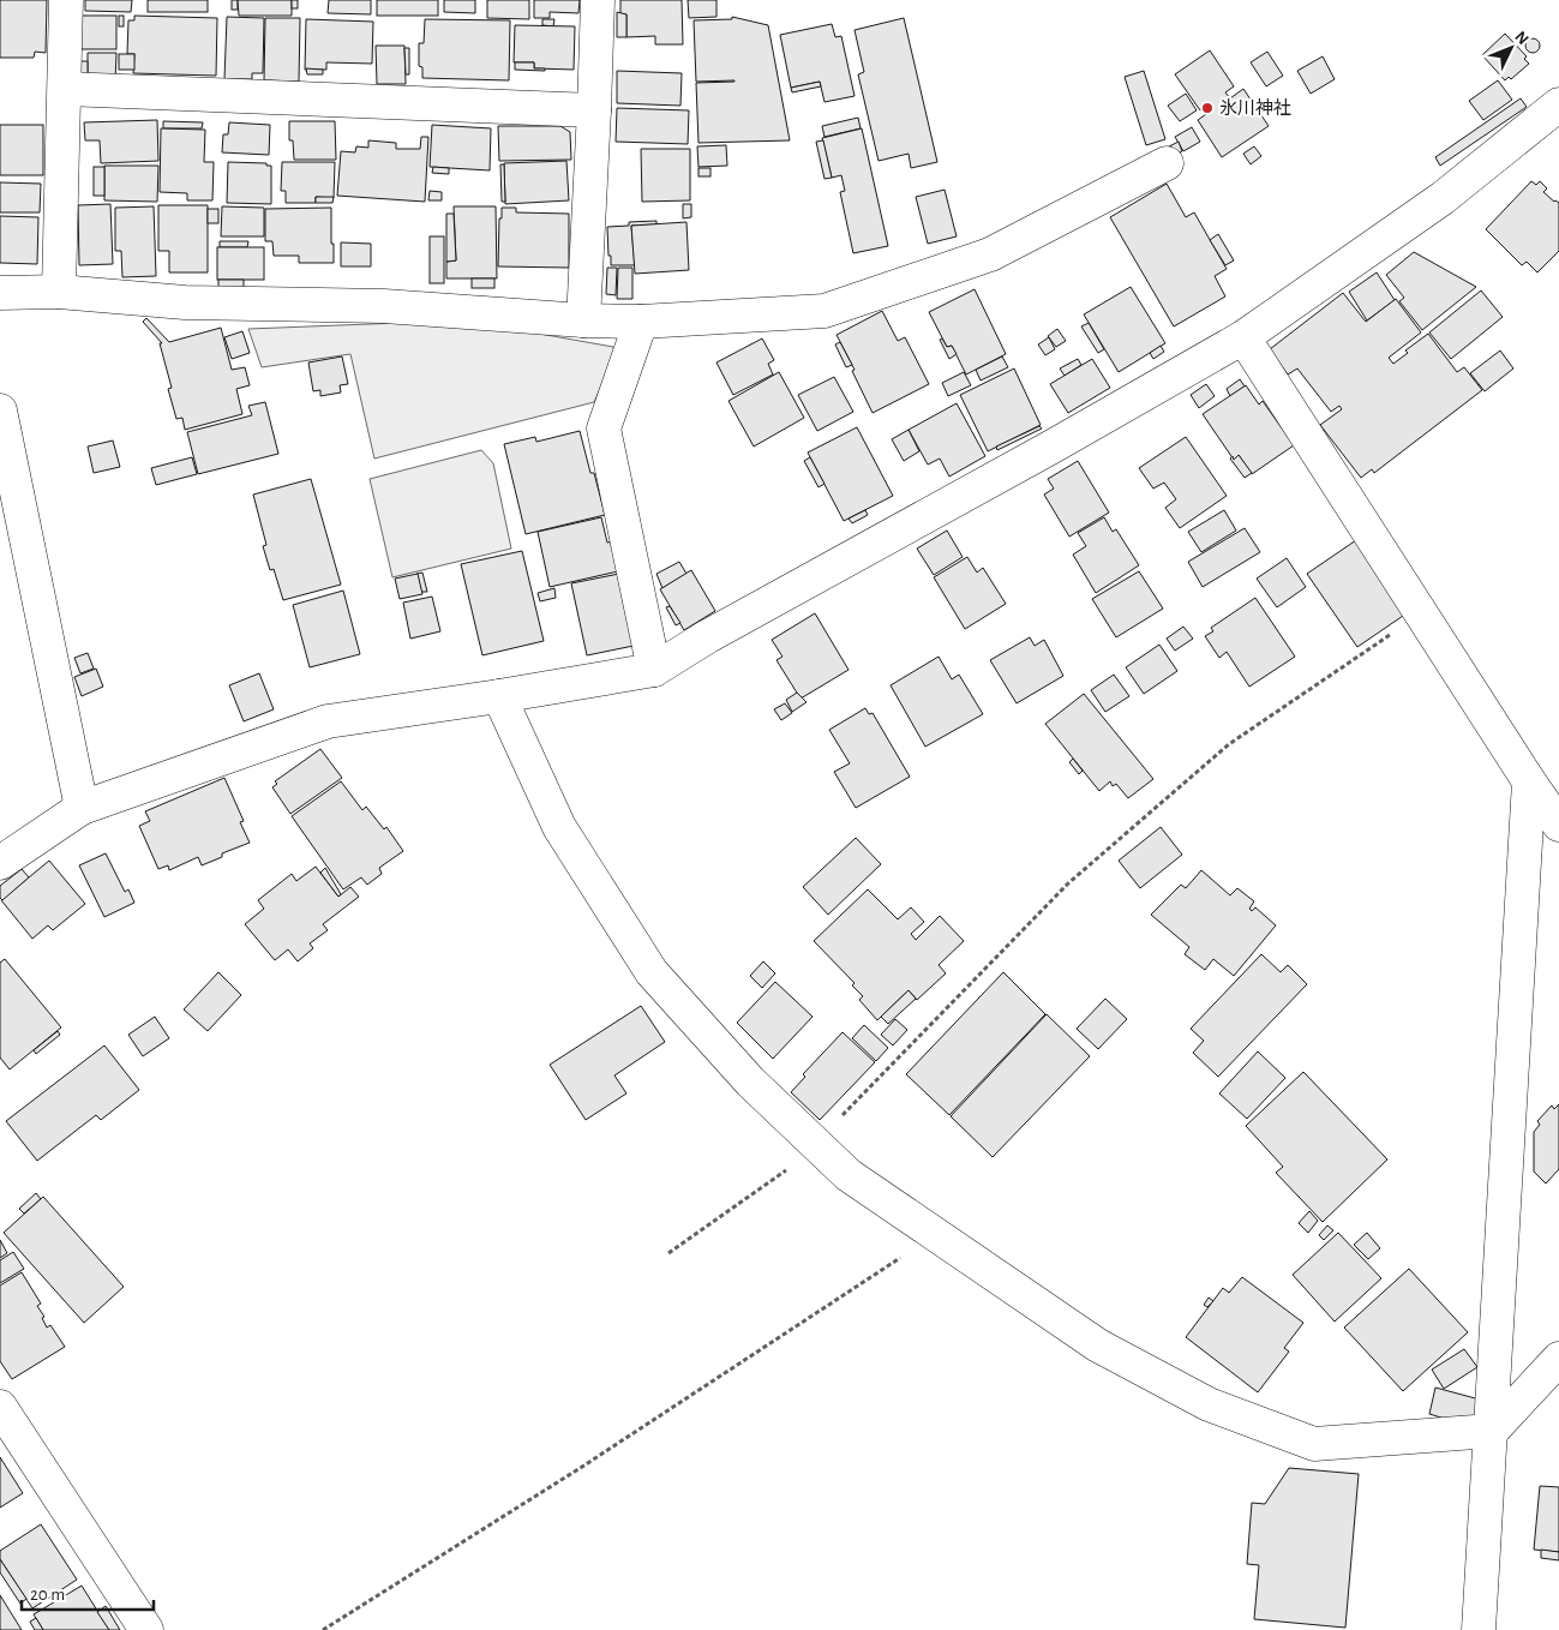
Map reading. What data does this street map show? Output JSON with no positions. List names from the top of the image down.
{
  "places": ["氷川神社"],
  "scale_bar": "20 m",
  "north": "top right"
}
